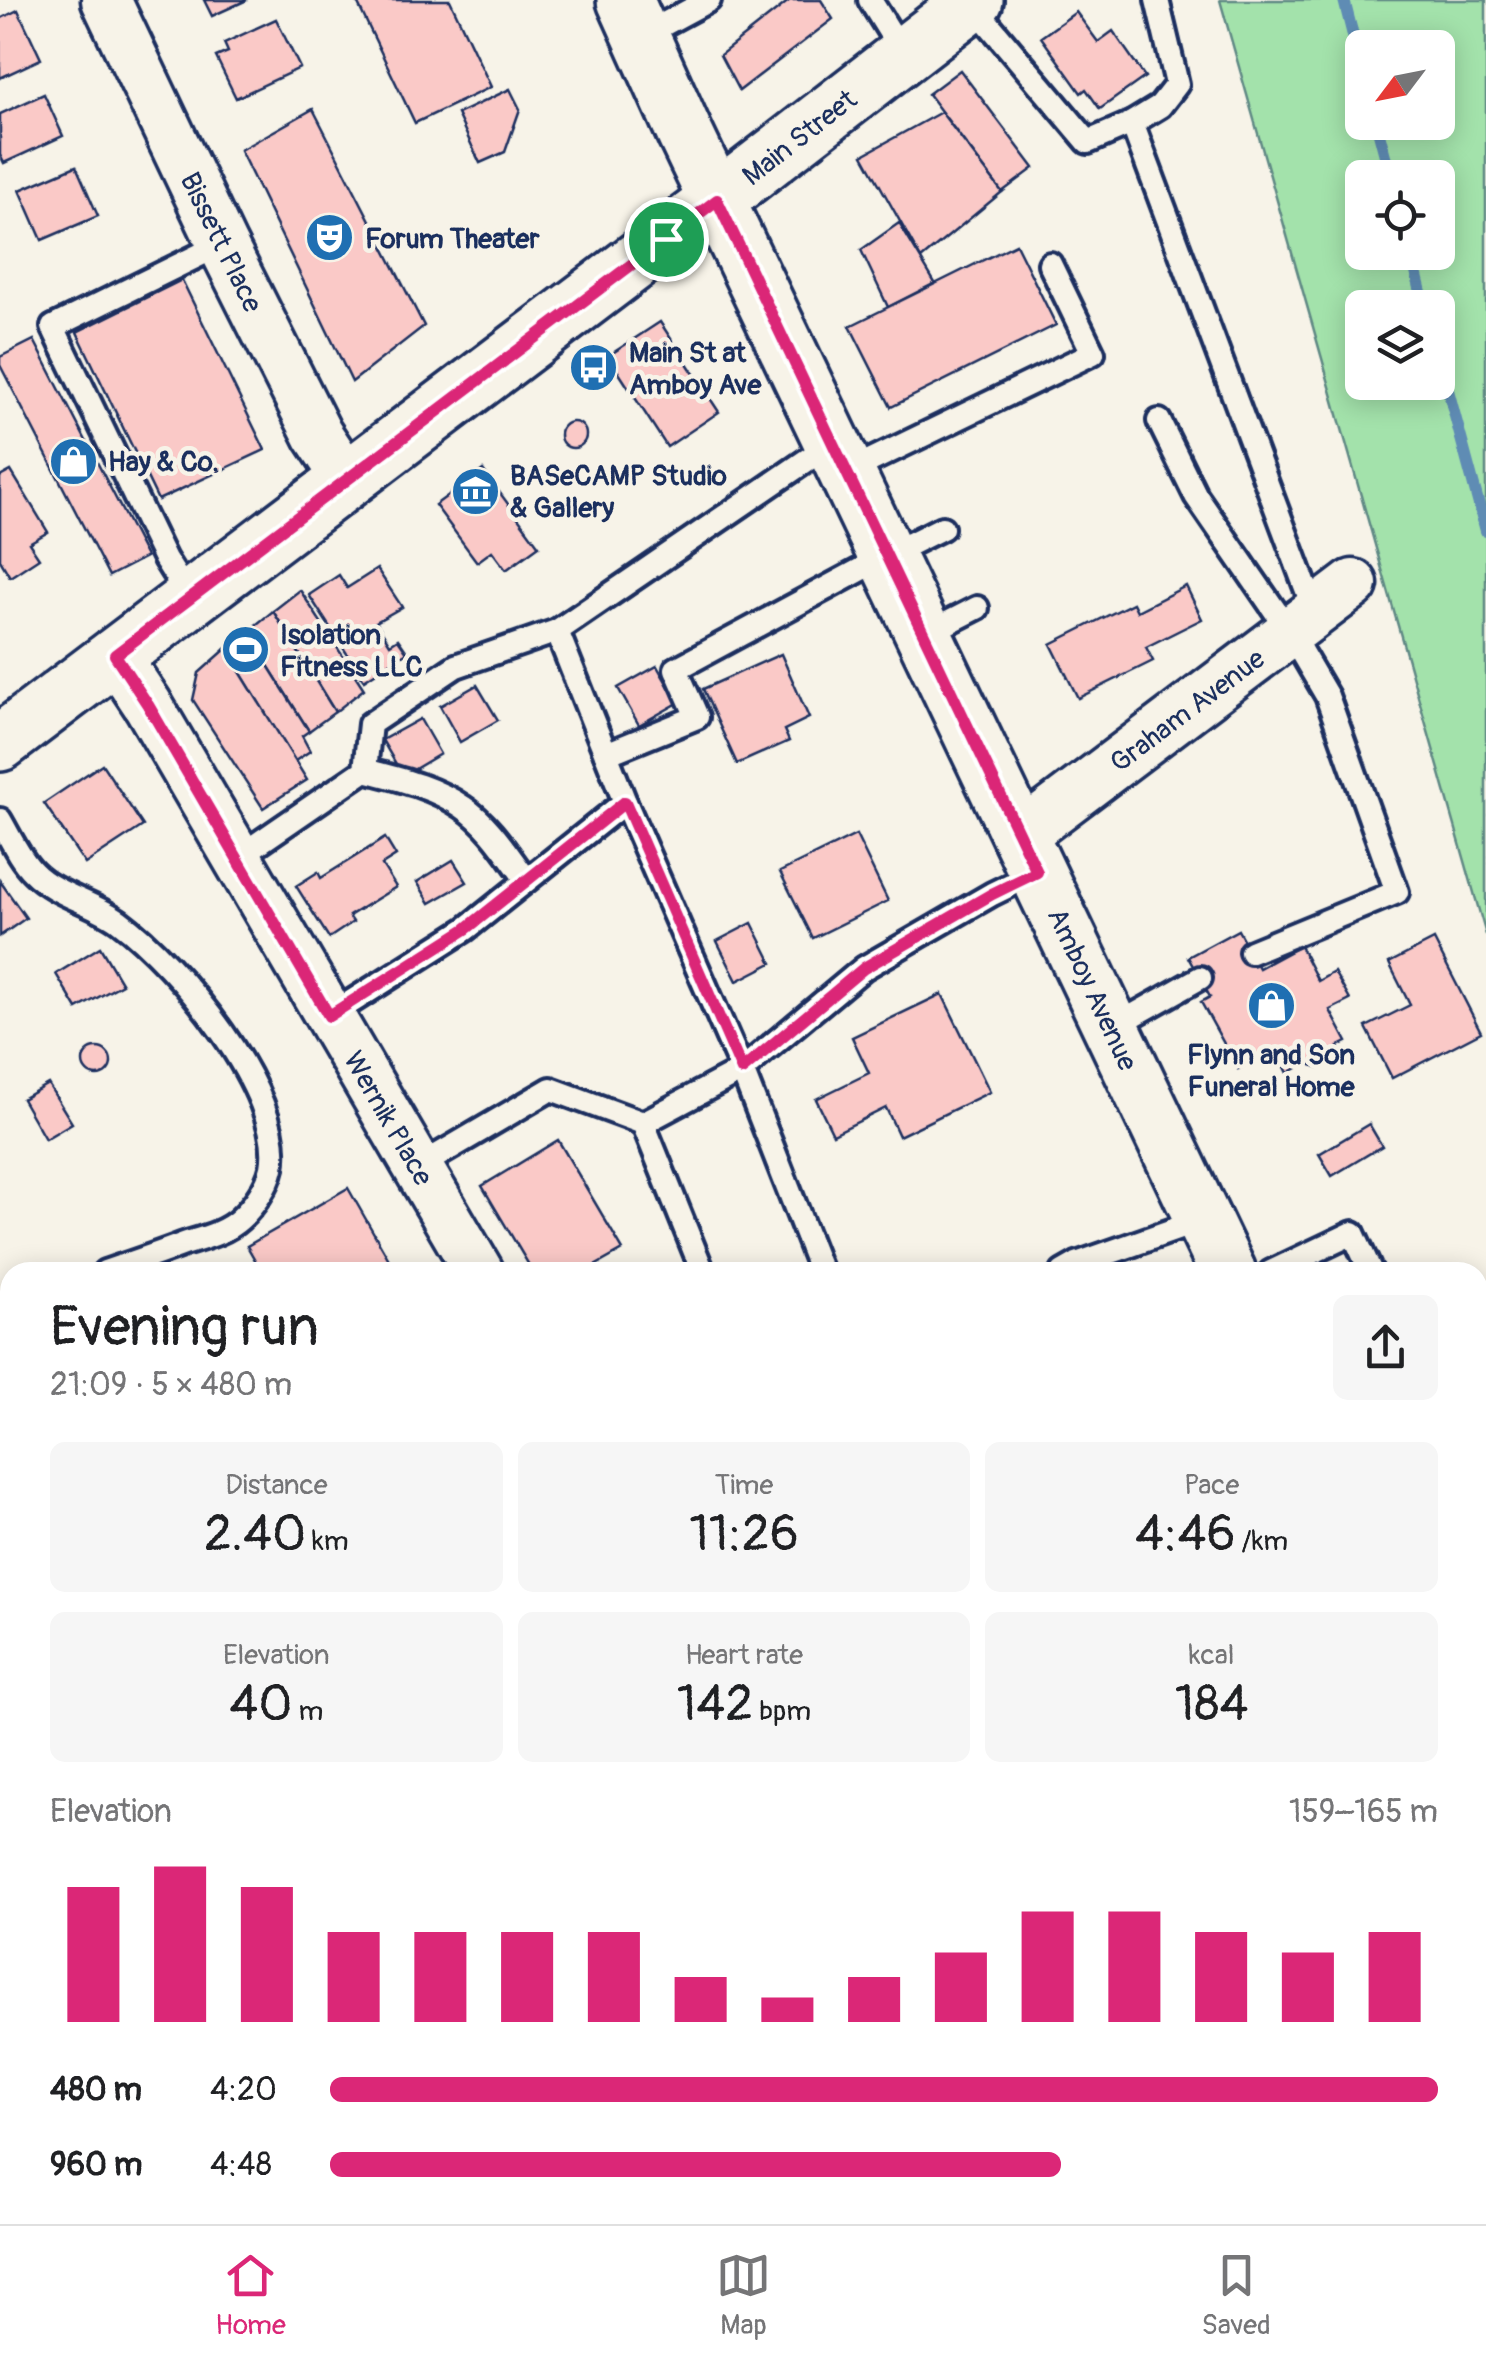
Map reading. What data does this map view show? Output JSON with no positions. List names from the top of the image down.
{
  "streets": {
    "street": [
      "Main Street",
      "Bissett Place",
      "Graham Avenue",
      "Amboy Avenue",
      "Wernik Place"
    ]
  },
  "crossings": [
    ["Main Street", "Bissett Place"],
    ["Main Street", "Amboy Avenue"],
    ["Main Street", "Wernik Place"],
    ["Graham Avenue", "Amboy Avenue"]
  ],
  "places": {
    "theatre": ["Forum Theater"],
    "bus stop": ["Main St at Amboy Ave"],
    "shop": ["Hay & Co.", "Flynn and Son Funeral Home"],
    "museum": ["BASeCAMP Studio & Gallery"],
    "sports": ["Isolation Fitness LLC"]
  },
  "north": "bottom left",
  "page": {
    "heading": ["Evening run", "21:09 · 5 × 480 m"],
    "stats": [
      ["Distance", "2.40 km"],
      ["Time", "11:26"],
      ["Pace", "4:46 /km"],
      ["Elevation", "40 m"],
      ["Heart rate", "142 bpm"],
      ["kcal", "184"]
    ],
    "chart": ["Elevation", "159–165 m"],
    "list": [
      {
        "name": "480 m",
        "note": "4:20"
      },
      {
        "name": "960 m",
        "note": "4:48"
      }
    ],
    "tabs": ["Home", "Map", "Saved"]
  }
}
